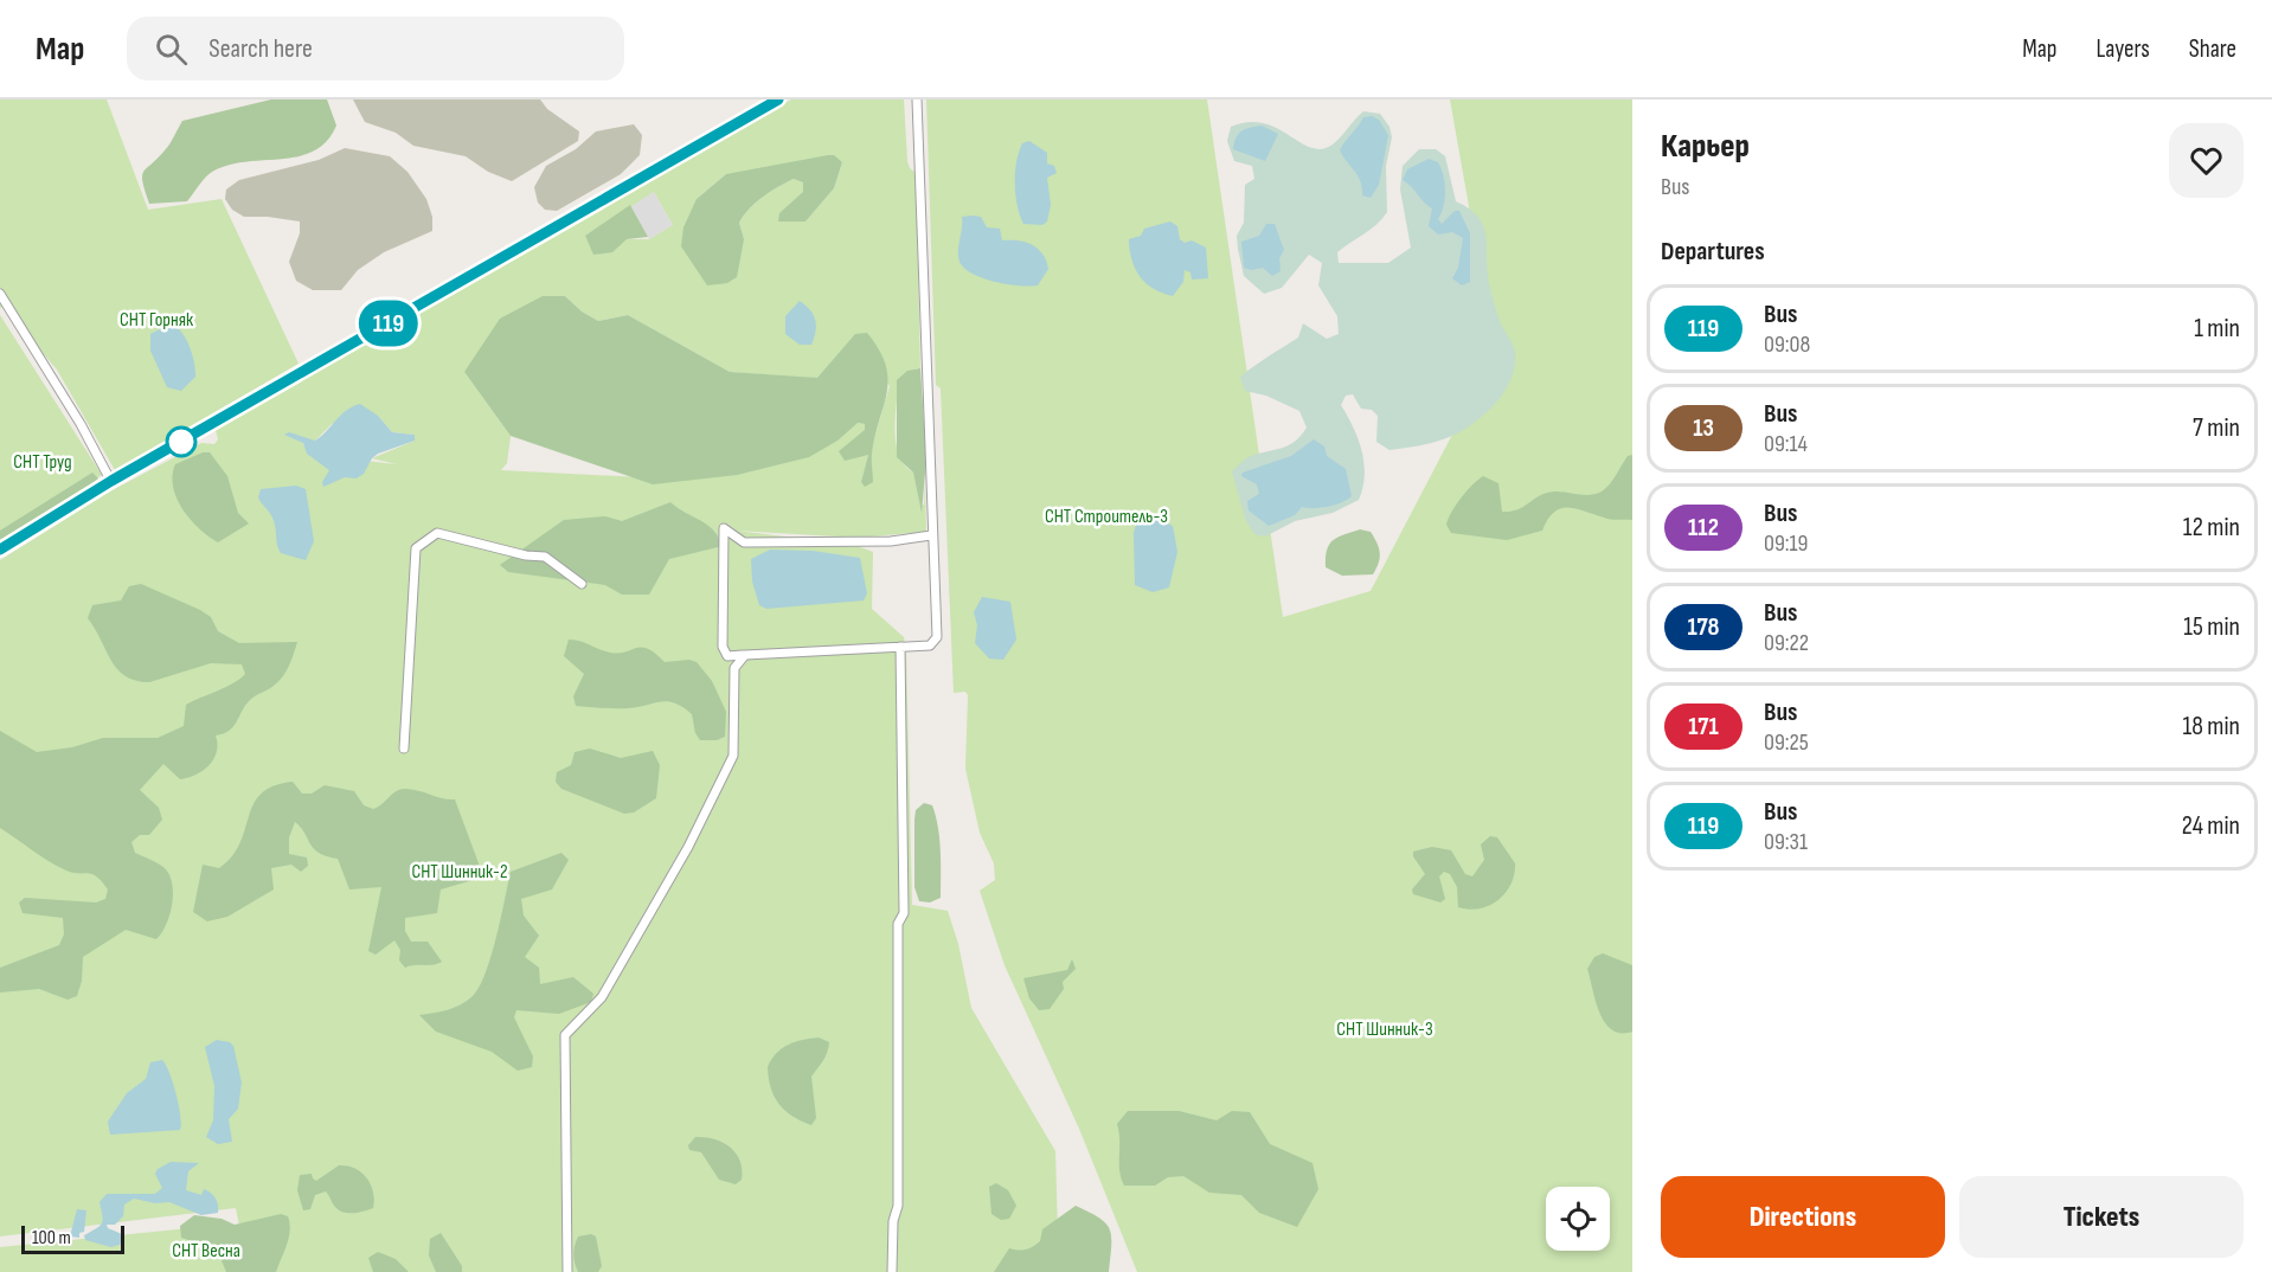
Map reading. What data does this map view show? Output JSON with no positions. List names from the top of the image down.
{
  "parks": [
    "СНТ Горняк",
    "СНТ Труд",
    "СНТ Строитель-3",
    "СНТ Шинник-2",
    "СНТ Шинник-3",
    "СНТ Весна"
  ],
  "lines": ["bus line 119"],
  "scale_bar": "100 m",
  "page": {
    "header": "Map",
    "search": "Search here",
    "nav": ["Map", "Layers", "Share"],
    "on_map": "119",
    "heading": [
      ["Карьер", "Bus"],
      "Departures"
    ],
    "list": [
      {
        "mark": "119",
        "name": "Bus",
        "note": "09:08",
        "value": "1 min"
      },
      {
        "mark": "13",
        "name": "Bus",
        "note": "09:14",
        "value": "7 min"
      },
      {
        "mark": "112",
        "name": "Bus",
        "note": "09:19",
        "value": "12 min"
      },
      {
        "mark": "178",
        "name": "Bus",
        "note": "09:22",
        "value": "15 min"
      },
      {
        "mark": "171",
        "name": "Bus",
        "note": "09:25",
        "value": "18 min"
      },
      {
        "mark": "119",
        "name": "Bus",
        "note": "09:31",
        "value": "24 min"
      }
    ],
    "buttons": ["Directions", "Tickets"],
    "scale": "100 m"
  }
}
